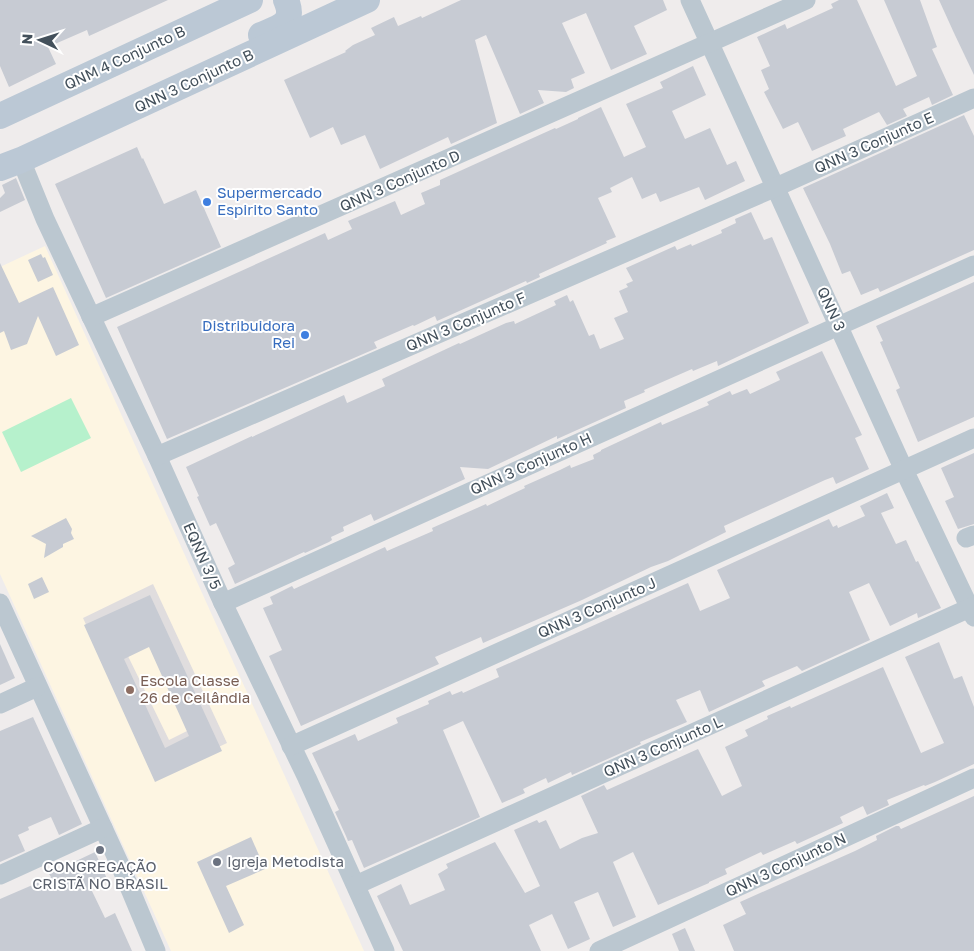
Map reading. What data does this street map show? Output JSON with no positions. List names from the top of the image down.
{
  "streets": {
    "main road": ["QNM 4 Conjunto B", "QNN 3 Conjunto B"],
    "street": [
      "QNN 3 Conjunto E",
      "QNN 3 Conjunto D",
      "QNN 3",
      "QNN 3 Conjunto F",
      "QNN 3 Conjunto H",
      "EQNN 3/5",
      "QNN 3 Conjunto J",
      "QNN 3 Conjunto L",
      "QNN 3 Conjunto N"
    ]
  },
  "crossings": [
    ["QNN 3 Conjunto B", "EQNN 3/5"],
    ["QNN 3 Conjunto E", "QNN 3"],
    ["QNN 3 Conjunto E", "QNN 3 Conjunto F"],
    ["QNN 3 Conjunto D", "QNN 3"],
    ["QNN 3 Conjunto D", "EQNN 3/5"],
    ["QNN 3", "QNN 3 Conjunto F"],
    ["QNN 3", "QNN 3 Conjunto H"],
    ["QNN 3", "QNN 3 Conjunto J"],
    ["QNN 3", "QNN 3 Conjunto L"],
    ["QNN 3 Conjunto F", "EQNN 3/5"],
    ["QNN 3 Conjunto H", "EQNN 3/5"],
    ["EQNN 3/5", "QNN 3 Conjunto J"],
    ["EQNN 3/5", "QNN 3 Conjunto L"]
  ],
  "places": [
    "Supermercado Espirito Santo",
    "Distribuidora Rei",
    "Escola Classe 26 de Ceilândia",
    "CONGREGAÇÃO CRISTÃ NO BRASIL",
    "Igreja Metodista"
  ],
  "north": "left"
}
